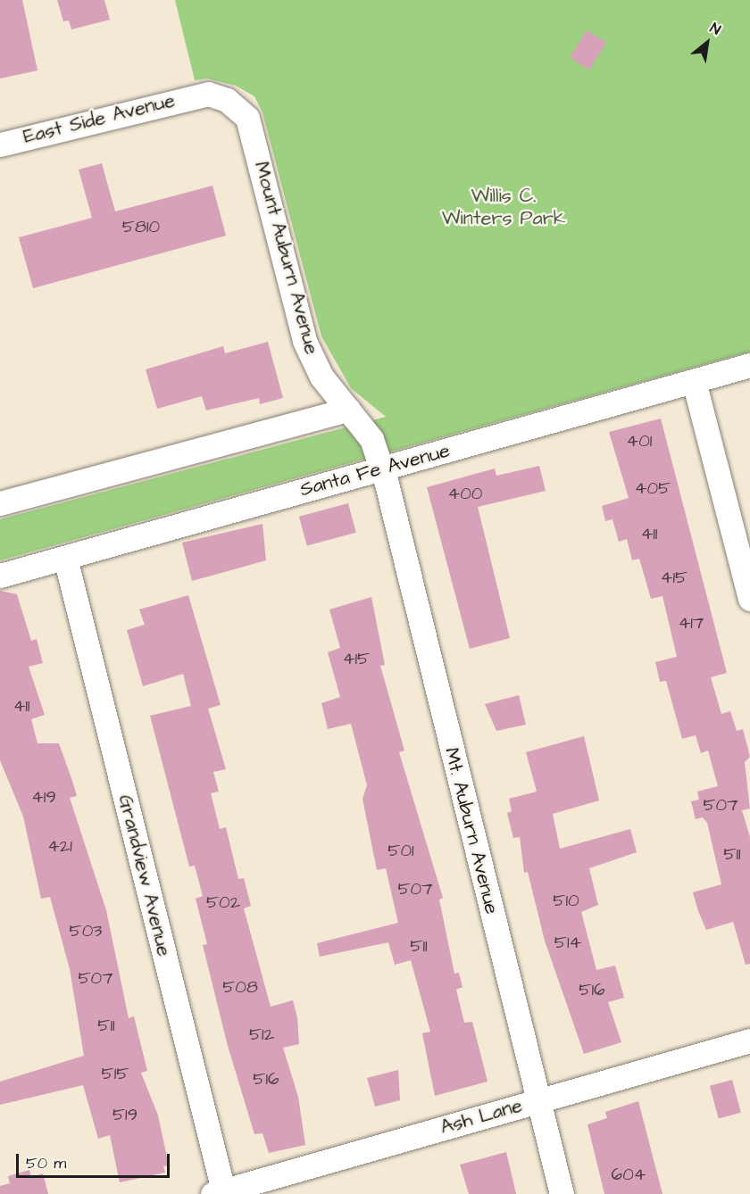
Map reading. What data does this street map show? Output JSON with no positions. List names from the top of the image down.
{
  "streets": {
    "street": [
      "East Side Avenue",
      "Mount Auburn Avenue",
      "Santa Fe Avenue",
      "Mt. Auburn Avenue",
      "Grandview Avenue",
      "Ash Lane"
    ]
  },
  "crossings": [
    ["East Side Avenue", "Mount Auburn Avenue"],
    ["Mount Auburn Avenue", "Santa Fe Avenue"],
    ["Mount Auburn Avenue", "Mt. Auburn Avenue"],
    ["Santa Fe Avenue", "Mt. Auburn Avenue"],
    ["Santa Fe Avenue", "Grandview Avenue"],
    ["Mt. Auburn Avenue", "Ash Lane"],
    ["Grandview Avenue", "Ash Lane"]
  ],
  "parks": ["Willis C. Winters Park"],
  "house_numbers": [
    "5810",
    "401",
    "405",
    "400",
    "411",
    "415",
    "417",
    "415",
    "411",
    "419",
    "507",
    "421",
    "501",
    "511",
    "507",
    "510",
    "502",
    "503",
    "514",
    "511",
    "507",
    "508",
    "516",
    "511",
    "512",
    "515",
    "516",
    "519",
    "604"
  ],
  "scale_bar": "50 m",
  "north": "top right"
}
